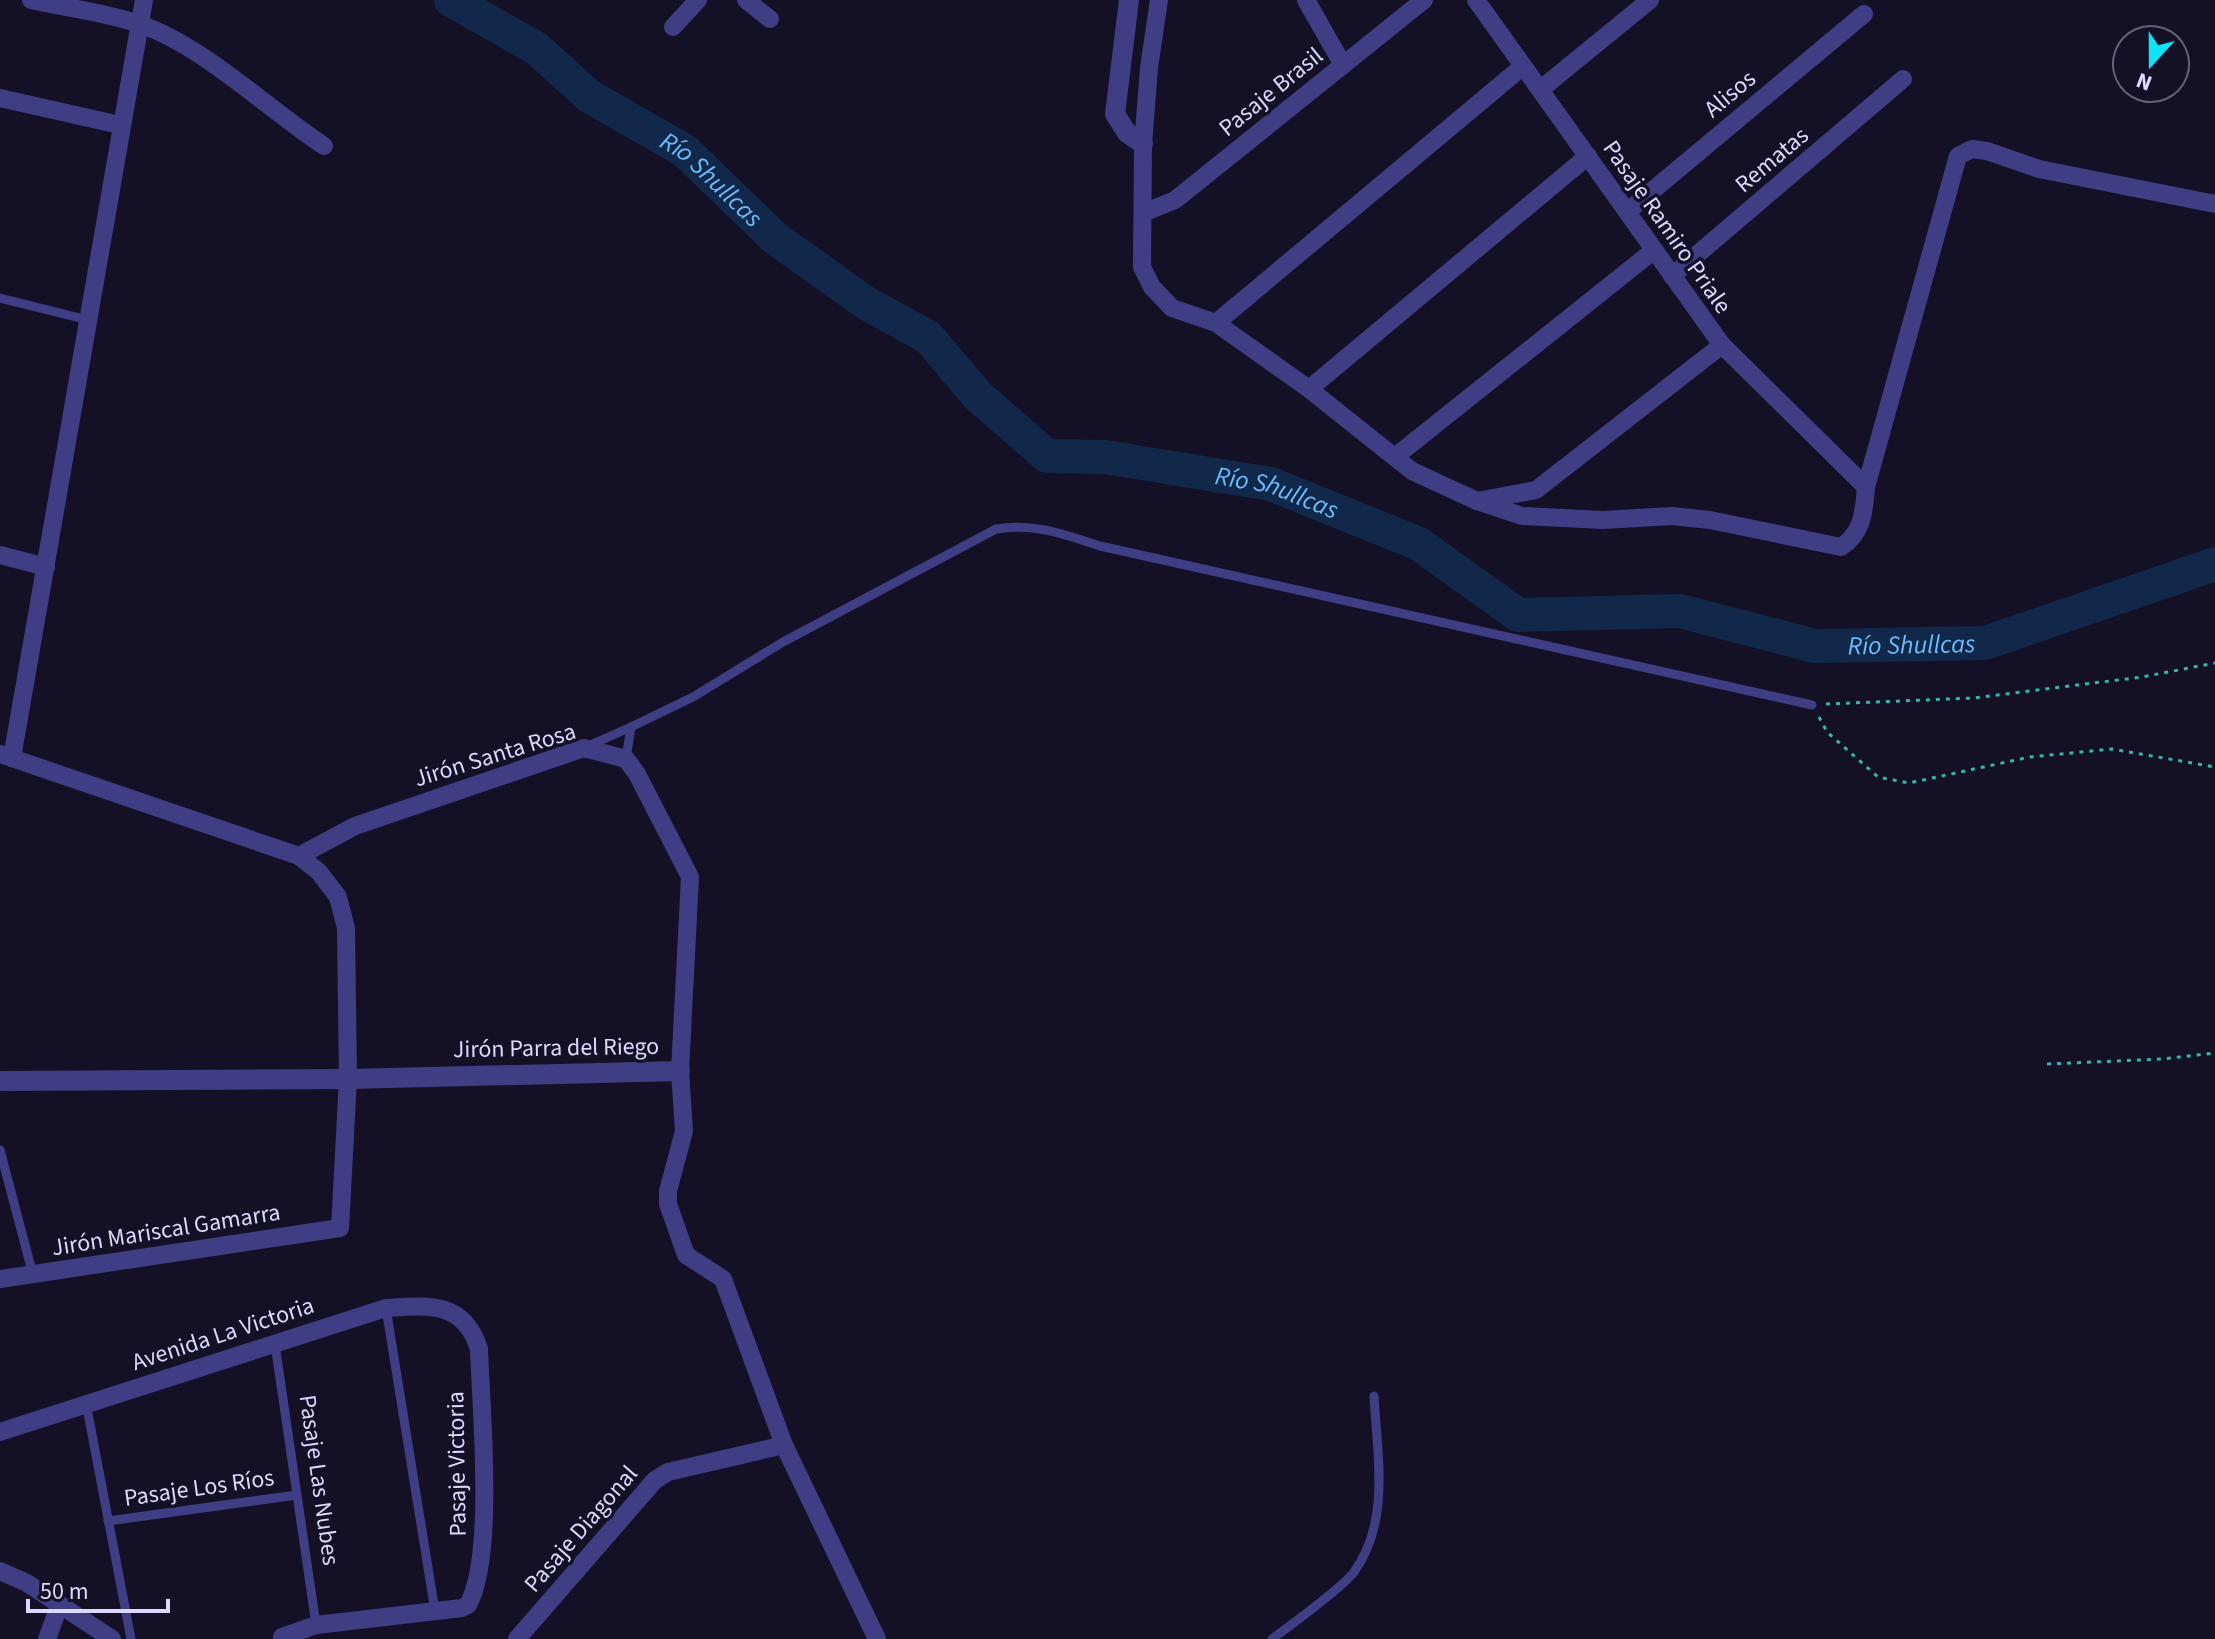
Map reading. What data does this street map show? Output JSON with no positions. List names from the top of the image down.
{
  "streets": {
    "street": [
      "Pasaje Brasil",
      "Alisos",
      "Rematas",
      "Pasaje Ramiro Priale",
      "Jirón Santa Rosa",
      "Jirón Parra del Riego",
      "Jirón Mariscal Gamarra",
      "Avenida La Victoria",
      "Pasaje Victoria",
      "Pasaje Diagonal"
    ],
    "lane": ["Pasaje Las Nubes", "Pasaje Los Ríos"]
  },
  "crossings": [
    ["Alisos", "Pasaje Ramiro Priale"],
    ["Rematas", "Pasaje Ramiro Priale"],
    ["Jirón Parra del Riego", "Jirón Mariscal Gamarra"],
    ["Jirón Parra del Riego", "Pasaje Diagonal"],
    ["Avenida La Victoria", "Pasaje Victoria"],
    ["Avenida La Victoria", "Pasaje Las Nubes"],
    ["Pasaje Las Nubes", "Pasaje Los Ríos"]
  ],
  "water": ["Río Shullcas"],
  "scale_bar": "50 m",
  "north": "bottom"
}
